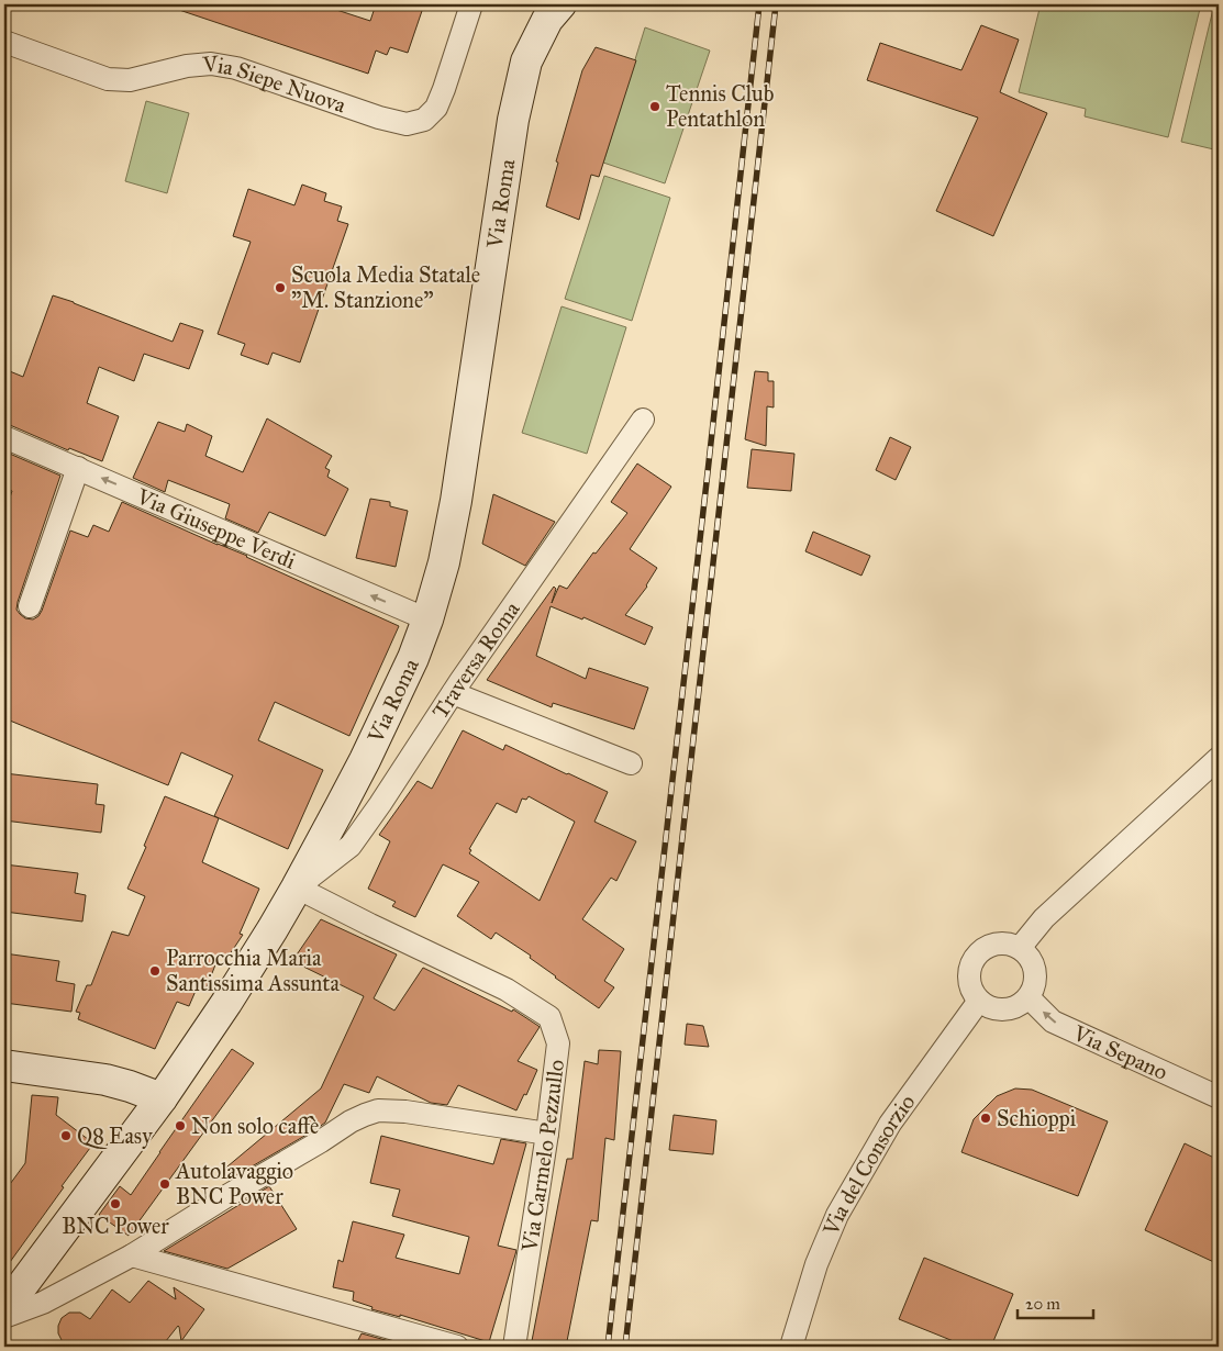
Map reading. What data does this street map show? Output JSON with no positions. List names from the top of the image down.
{
  "streets": {
    "street": [
      "Via Siepe Nuova",
      "Via Roma",
      "Via Giuseppe Verdi",
      "Traversa Roma",
      "Via Sepano",
      "Via Carmelo Pezzullo",
      "Via del Consorzio"
    ]
  },
  "crossings": [
    ["Via Roma", "Via Giuseppe Verdi"],
    ["Via Roma", "Traversa Roma"],
    ["Via Roma", "Via Carmelo Pezzullo"],
    ["Traversa Roma", "Via Carmelo Pezzullo"],
    ["Via Sepano", "Via del Consorzio"]
  ],
  "one_way": ["Via Giuseppe Verdi", "Via Sepano"],
  "places": [
    "Tennis Club Pentathlon",
    "Scuola Media Statale \"M. Stanzione\"",
    "Parrocchia Maria Santissima Assunta",
    "Schioppi",
    "Non solo caffè",
    "Q8 Easy",
    "Autolavaggio BNC Power",
    "BNC Power"
  ],
  "scale_bar": "20 m"
}
